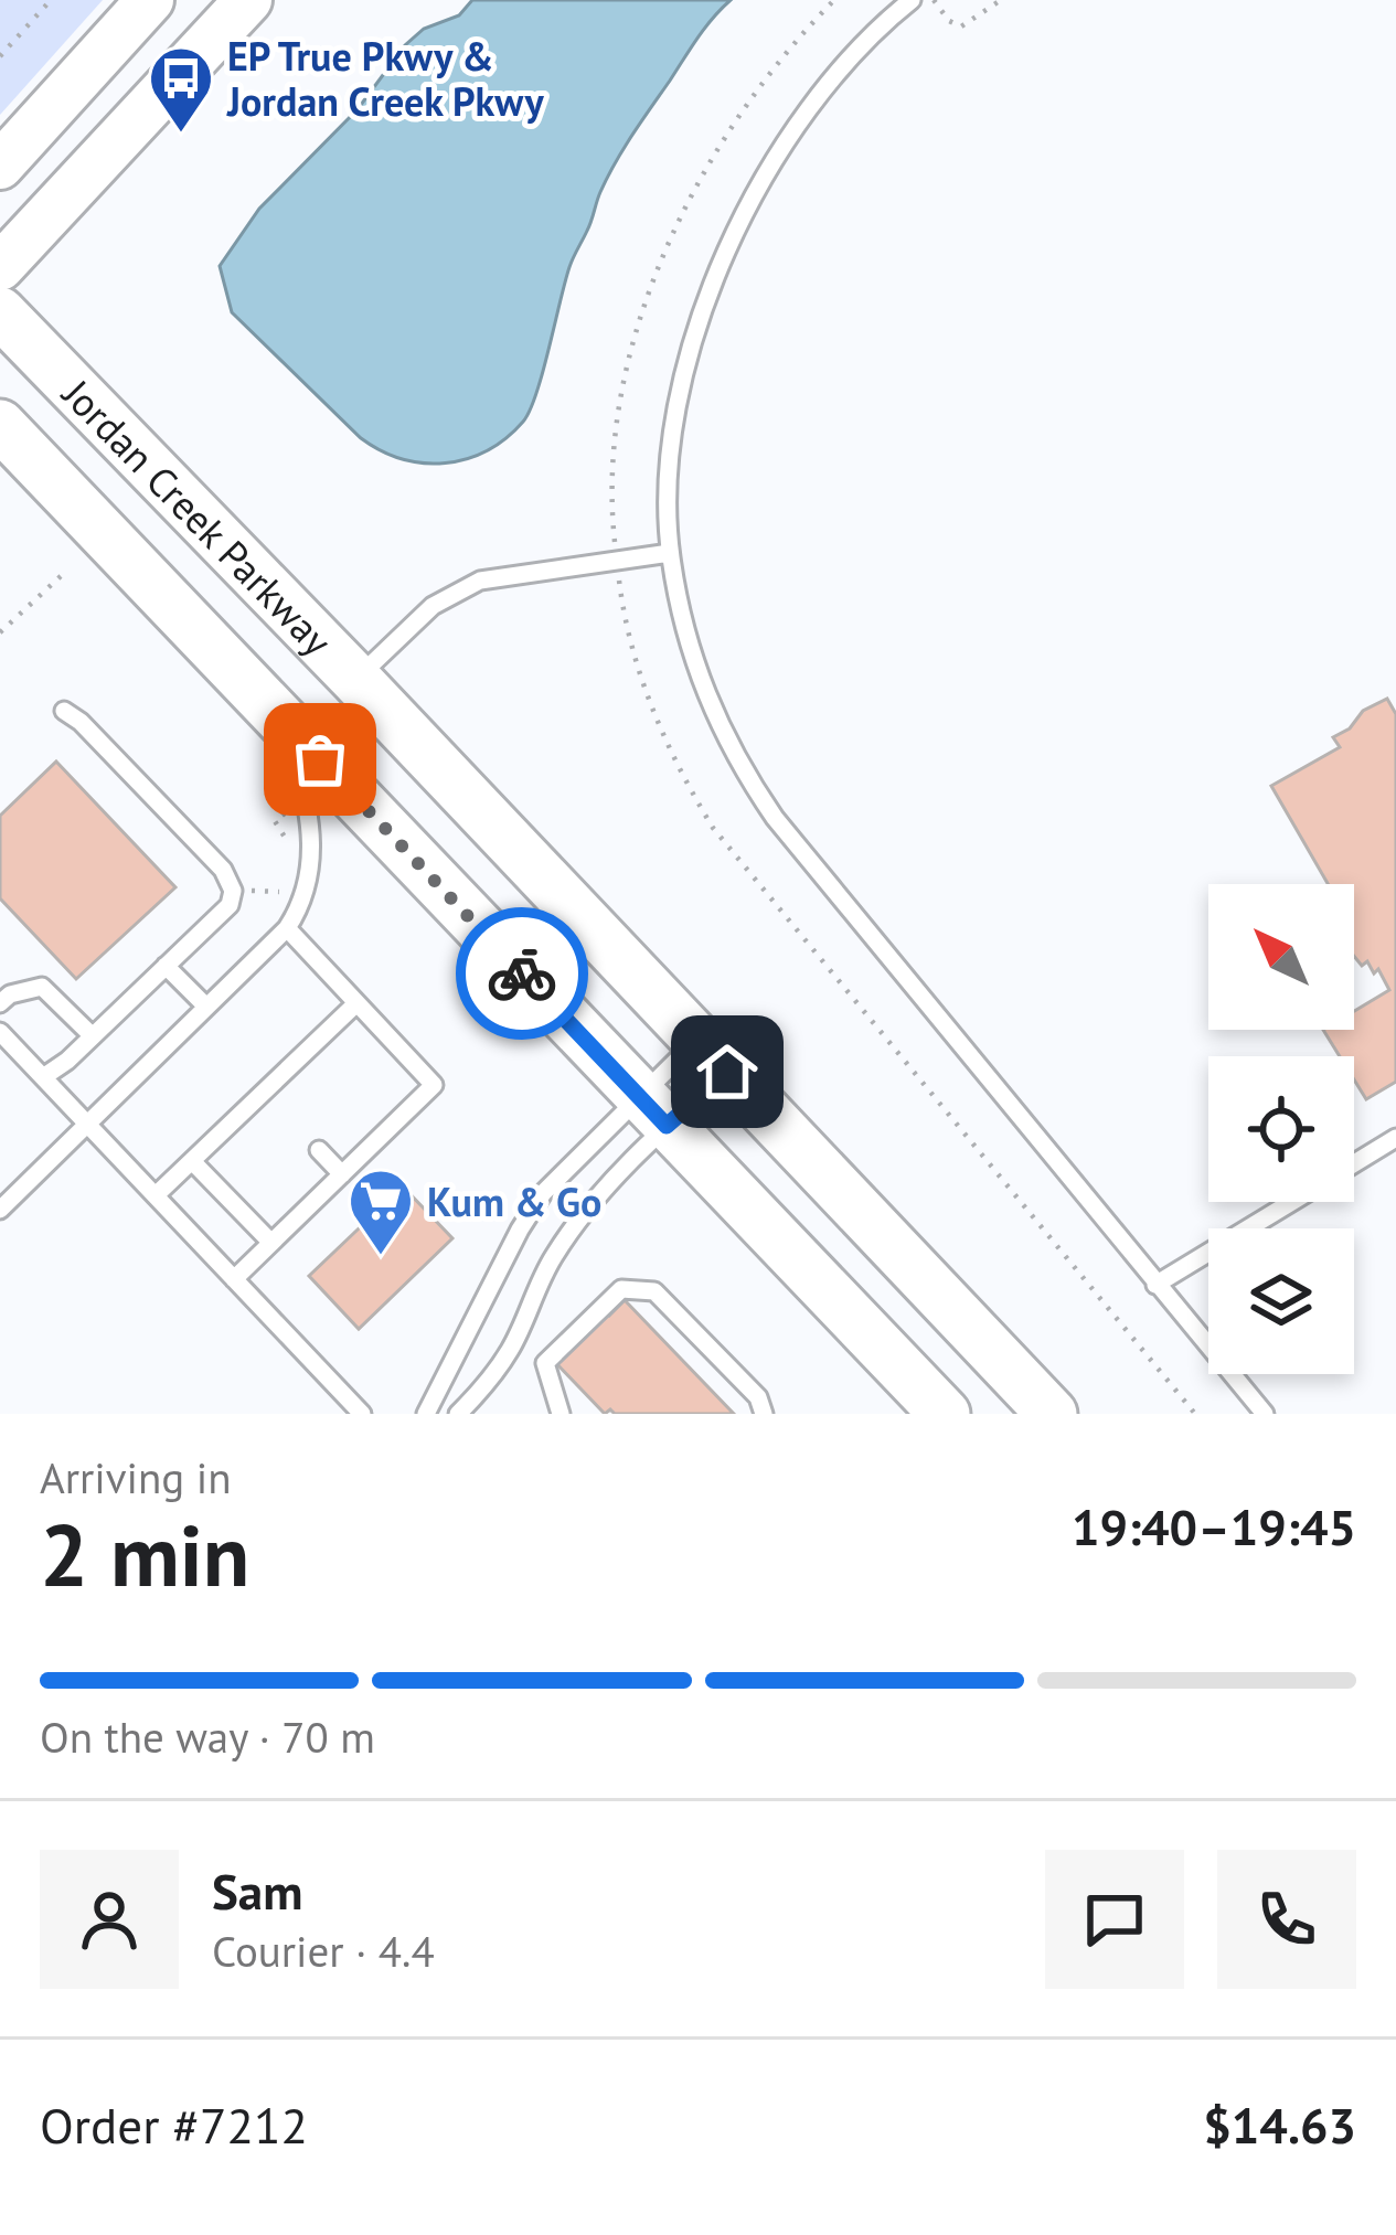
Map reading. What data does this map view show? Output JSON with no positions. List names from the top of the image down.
{
  "streets": {
    "main road": ["Jordan Creek Parkway"]
  },
  "places": {
    "bus stop": ["EP True Pkwy & Jordan Creek Pkwy"],
    "supermarket": ["Kum & Go"]
  },
  "north": "top left",
  "page": {
    "heading": ["2 min", "Arriving in", "19:40–19:45"],
    "panel": [
      "Sam",
      "Courier · 4.4",
      "Order #7212",
      "$14.63"
    ],
    "bar": "On the way · 70 m"
  }
}
